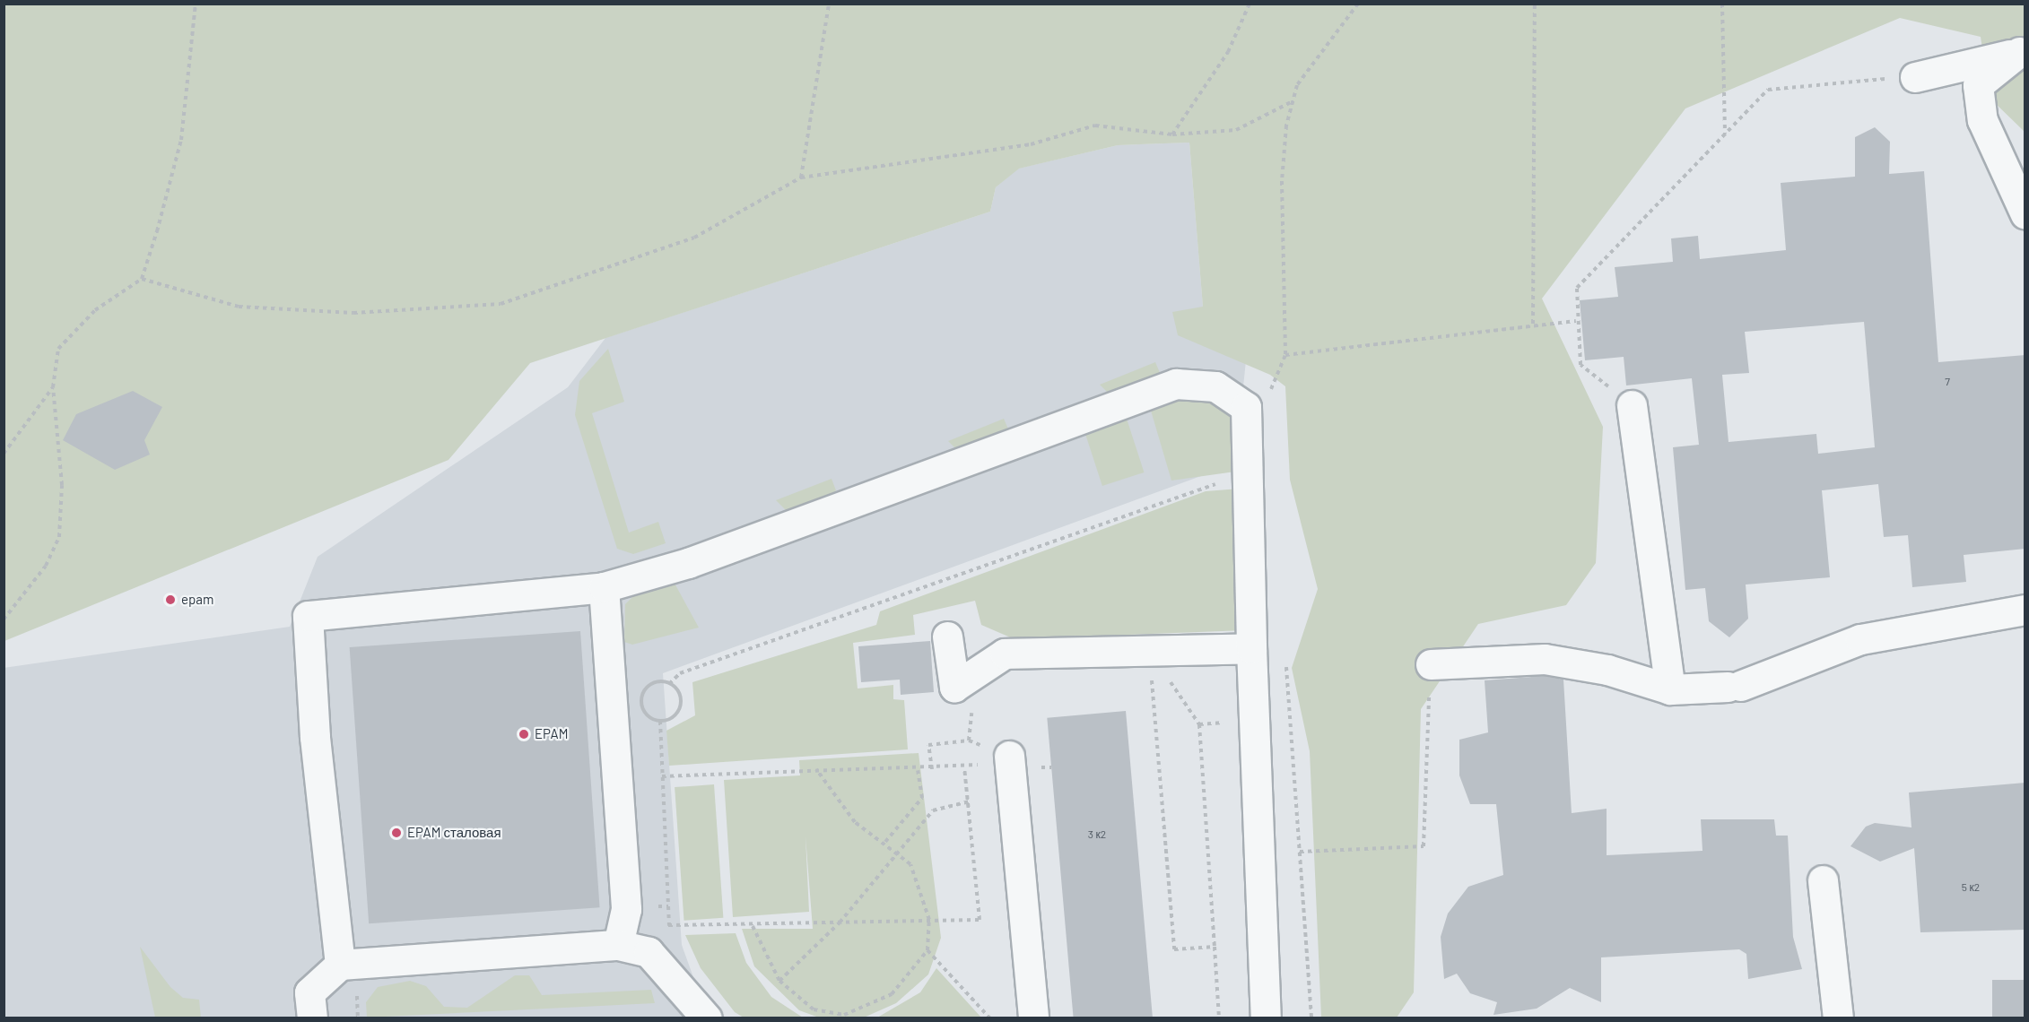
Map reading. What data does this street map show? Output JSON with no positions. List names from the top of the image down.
{
  "places": ["epam", "EPAM", "EPAM сталовая"],
  "house_numbers": ["7", "3 к2", "5 к2"]
}
